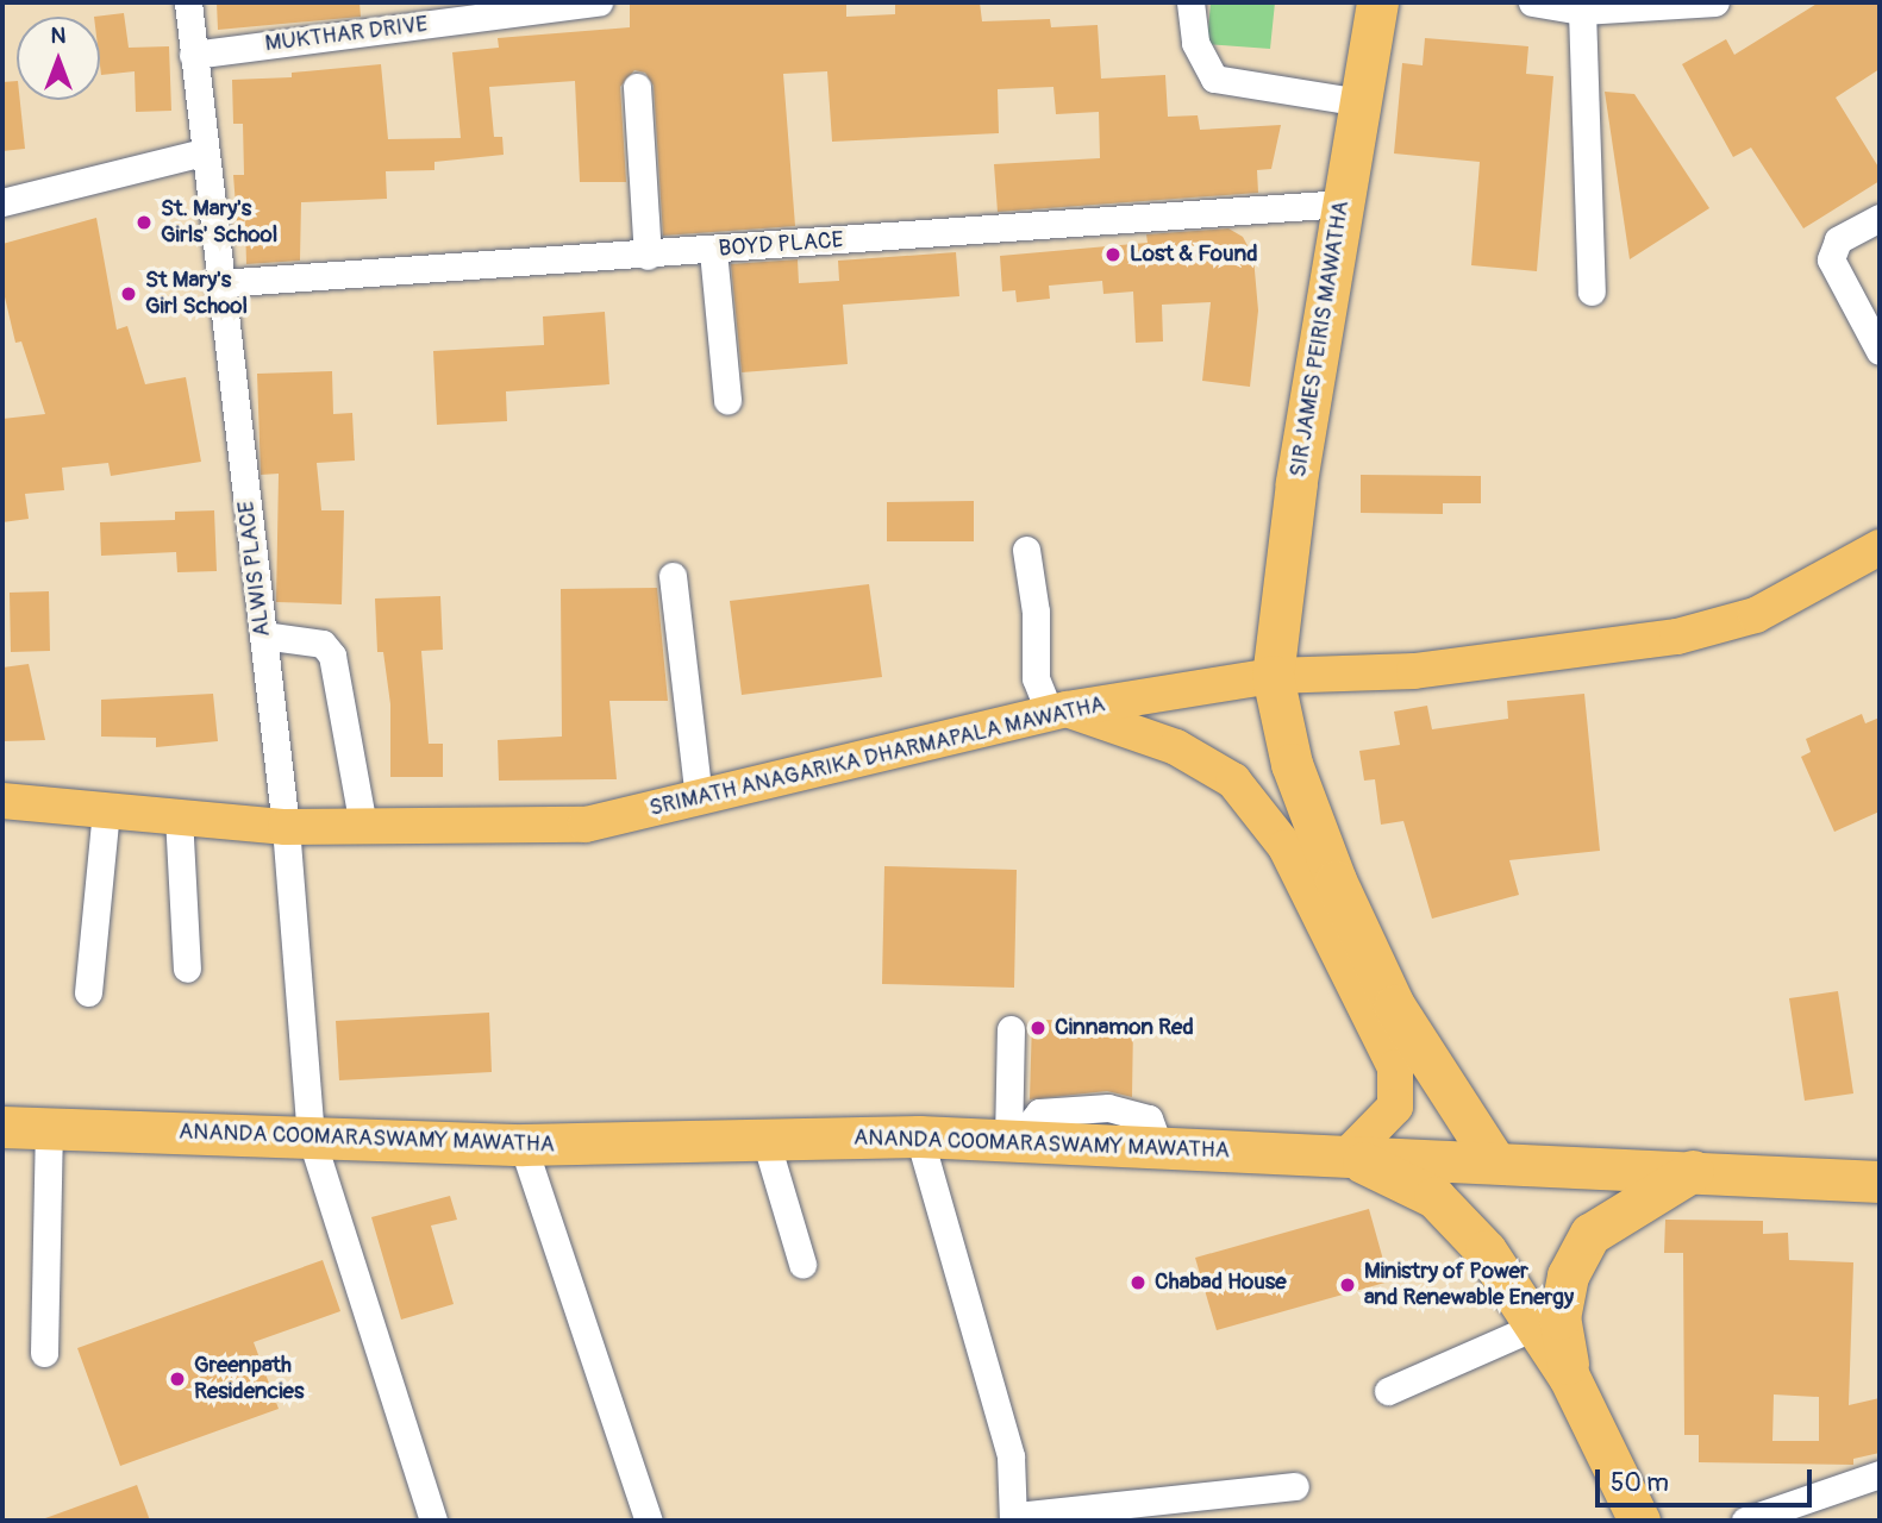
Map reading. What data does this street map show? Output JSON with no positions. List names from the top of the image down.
{
  "streets": {
    "highway": ["SIR JAMES PEIRIS MAWATHA", "ANANDA COOMARASWAMY MAWATHA"],
    "main road": ["SRIMATH ANAGARIKA DHARMAPALA MAWATHA"],
    "street": ["MUKTHAR DRIVE", "BOYD PLACE", "ALWIS PLACE"]
  },
  "crossings": [
    ["MUKTHAR DRIVE", "ALWIS PLACE"],
    ["BOYD PLACE", "SIR JAMES PEIRIS MAWATHA"],
    ["BOYD PLACE", "ALWIS PLACE"],
    ["SIR JAMES PEIRIS MAWATHA", "SRIMATH ANAGARIKA DHARMAPALA MAWATHA"],
    ["SIR JAMES PEIRIS MAWATHA", "ANANDA COOMARASWAMY MAWATHA"],
    ["ALWIS PLACE", "SRIMATH ANAGARIKA DHARMAPALA MAWATHA"],
    ["ALWIS PLACE", "ANANDA COOMARASWAMY MAWATHA"]
  ],
  "places": [
    "St. Mary's Girls' School",
    "Lost & Found",
    "St Mary's Girl School",
    "Cinnamon Red",
    "Chabad House",
    "Ministry of Power and Renewable Energy",
    "Greenpath Residencies"
  ],
  "scale_bar": "50 m",
  "north": "top"
}
